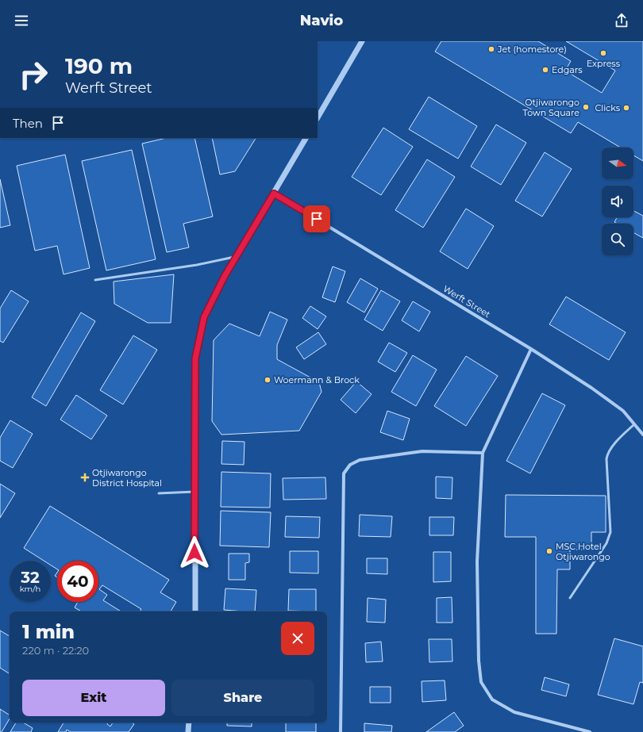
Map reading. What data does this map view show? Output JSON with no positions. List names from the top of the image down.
{
  "streets": {
    "street": ["Werft Street"]
  },
  "places": {
    "other": [
      "Jet (homestore)",
      "Express",
      "Edgars",
      "Otjiwarongo Town Square",
      "Clicks",
      "Woermann & Brock",
      "MSC Hotel Otjiwarongo"
    ],
    "health": ["Otjiwarongo District Hospital"]
  },
  "north": "right",
  "page": {
    "header": "Navio",
    "turn": ["190 m", "Werft Street"],
    "then": "Then",
    "speed": "32 km/h",
    "limit": "40",
    "heading": ["1 min", "220 m · 22:20"],
    "buttons": ["Exit", "Share"]
  }
}
